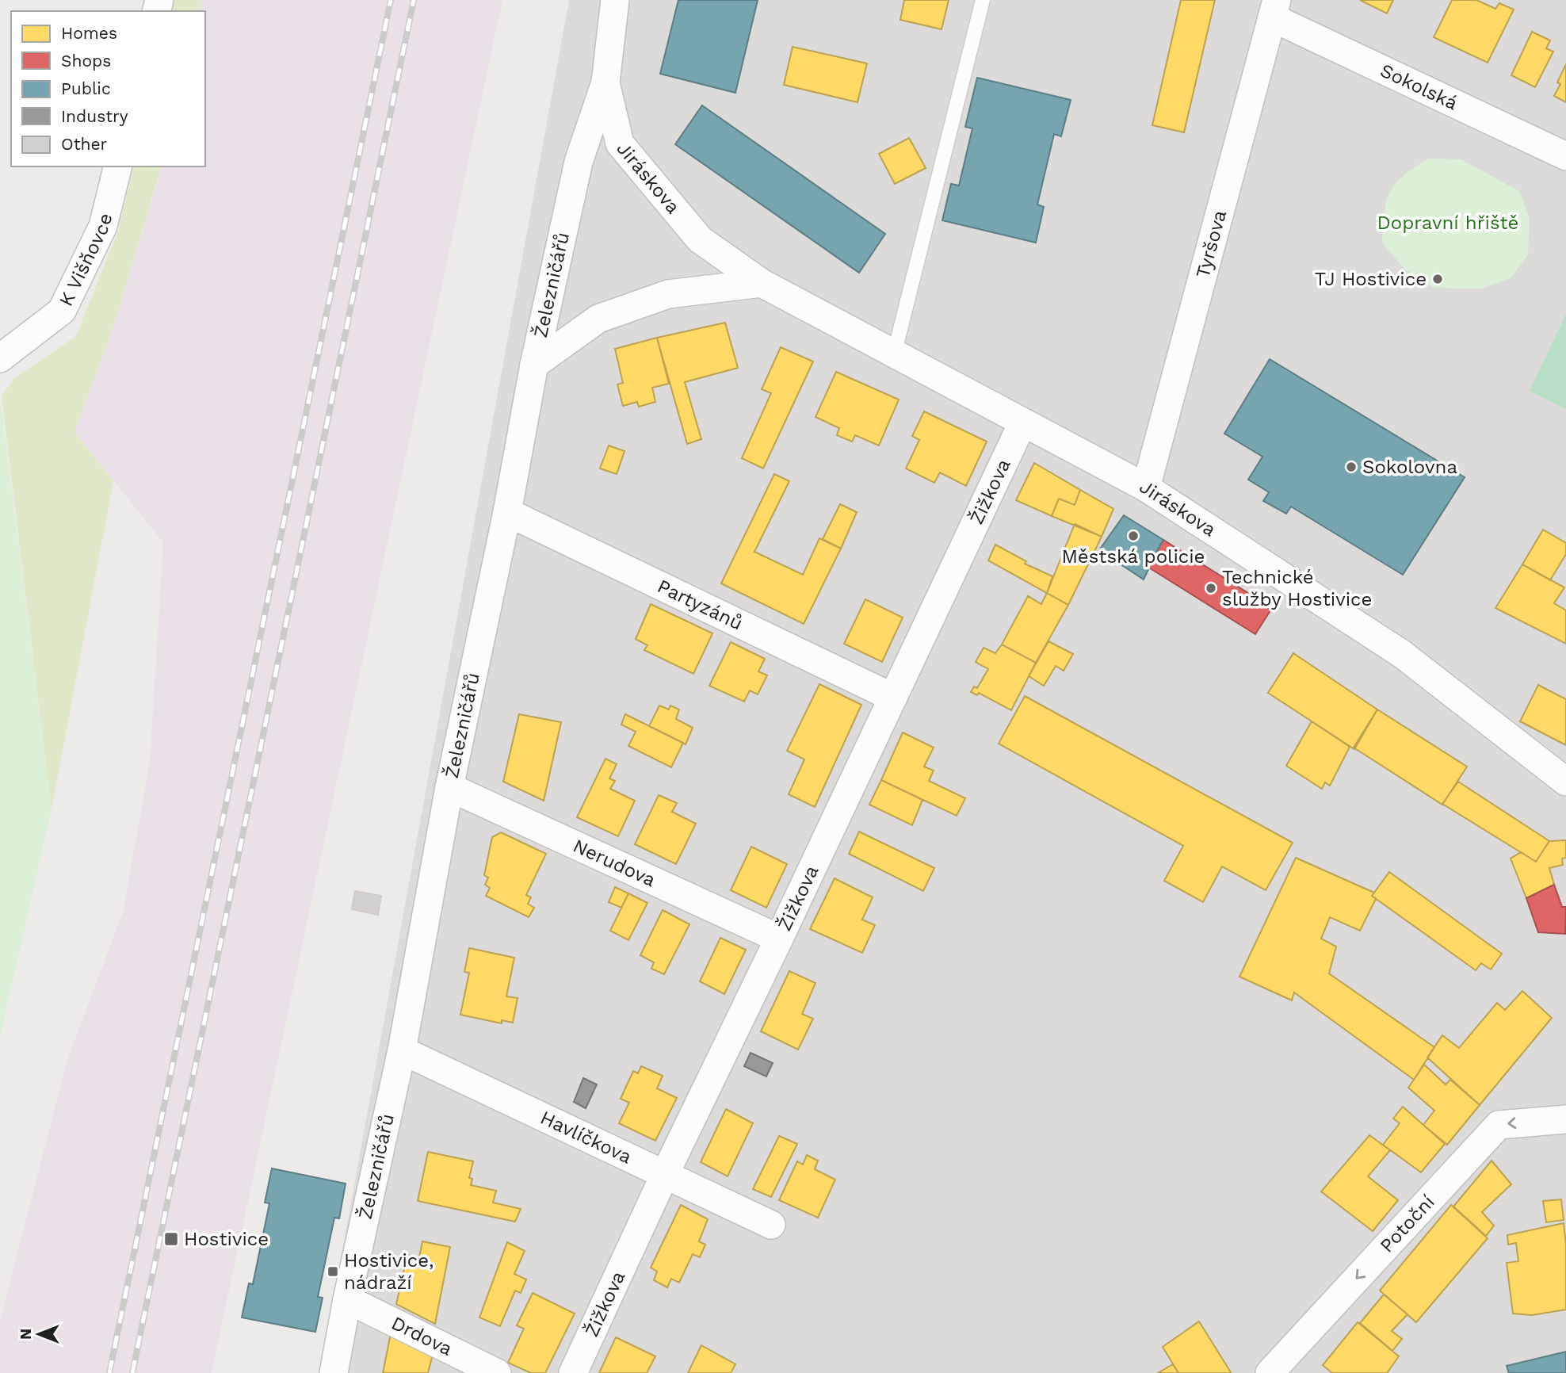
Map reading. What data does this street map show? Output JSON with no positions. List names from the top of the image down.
{
  "streets": {
    "street": [
      "Sokolská",
      "Jiráskova",
      "Tyršova",
      "K Višňovce",
      "Železničářů",
      "Žižkova",
      "Partyzánů",
      "Nerudova",
      "Havlíčkova",
      "Potoční",
      "Drdova"
    ]
  },
  "crossings": [
    ["Sokolská", "Tyršova"],
    ["Jiráskova", "Tyršova"],
    ["Jiráskova", "Železničářů"],
    ["Jiráskova", "Žižkova"],
    ["Železničářů", "Partyzánů"],
    ["Železničářů", "Nerudova"],
    ["Železničářů", "Havlíčkova"],
    ["Železničářů", "Drdova"],
    ["Žižkova", "Partyzánů"],
    ["Žižkova", "Nerudova"],
    ["Žižkova", "Havlíčkova"]
  ],
  "one_way": ["Potoční"],
  "parks": ["Dopravní hřiště"],
  "places": {
    "other": [
      "TJ Hostivice",
      "Sokolovna",
      "Městská policie",
      "Technické služby Hostivice"
    ],
    "transit": ["Hostivice", "Hostivice, nádraží"]
  },
  "legend": [
    "Homes",
    "Shops",
    "Public",
    "Industry",
    "Other"
  ],
  "north": "left"
}
